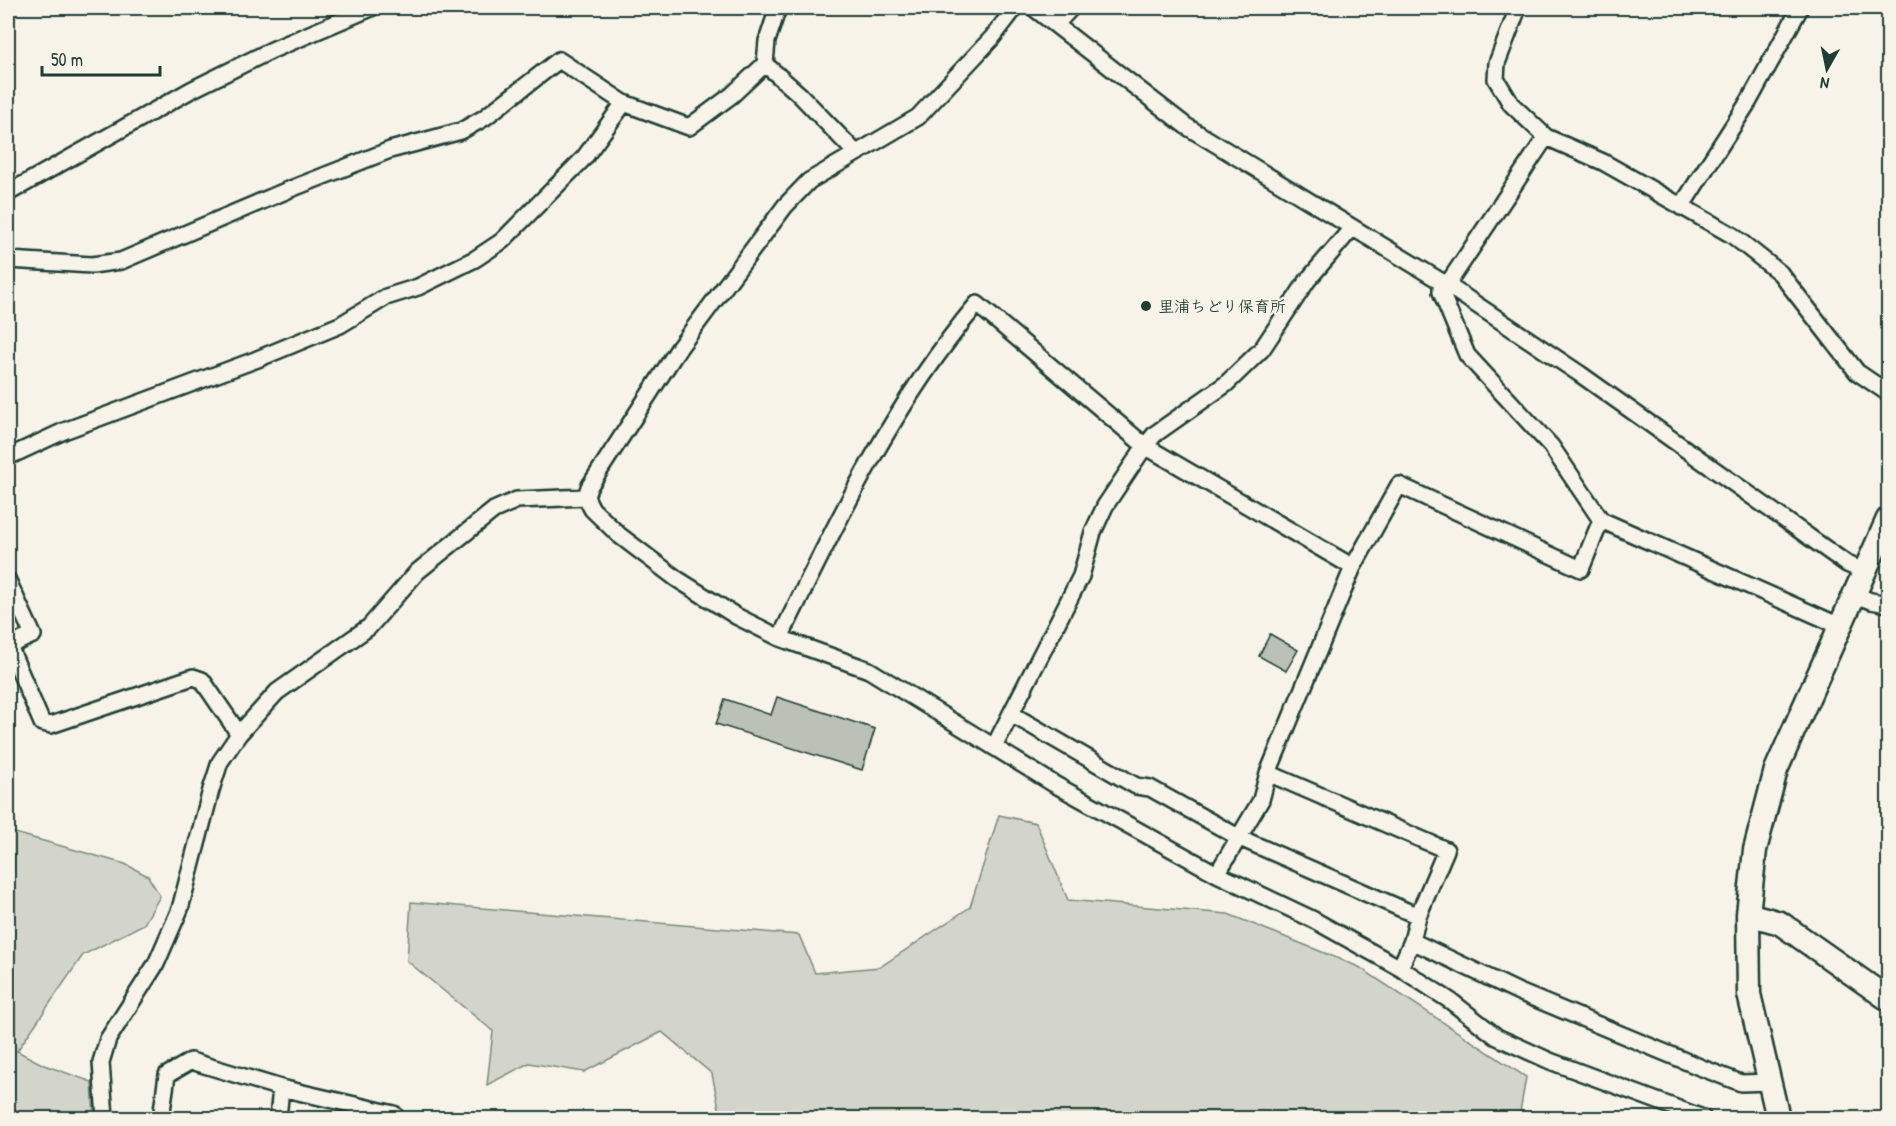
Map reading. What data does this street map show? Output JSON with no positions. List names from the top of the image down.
{
  "places": ["里浦ちどり保育所"],
  "scale_bar": "50 m",
  "north": "bottom"
}
